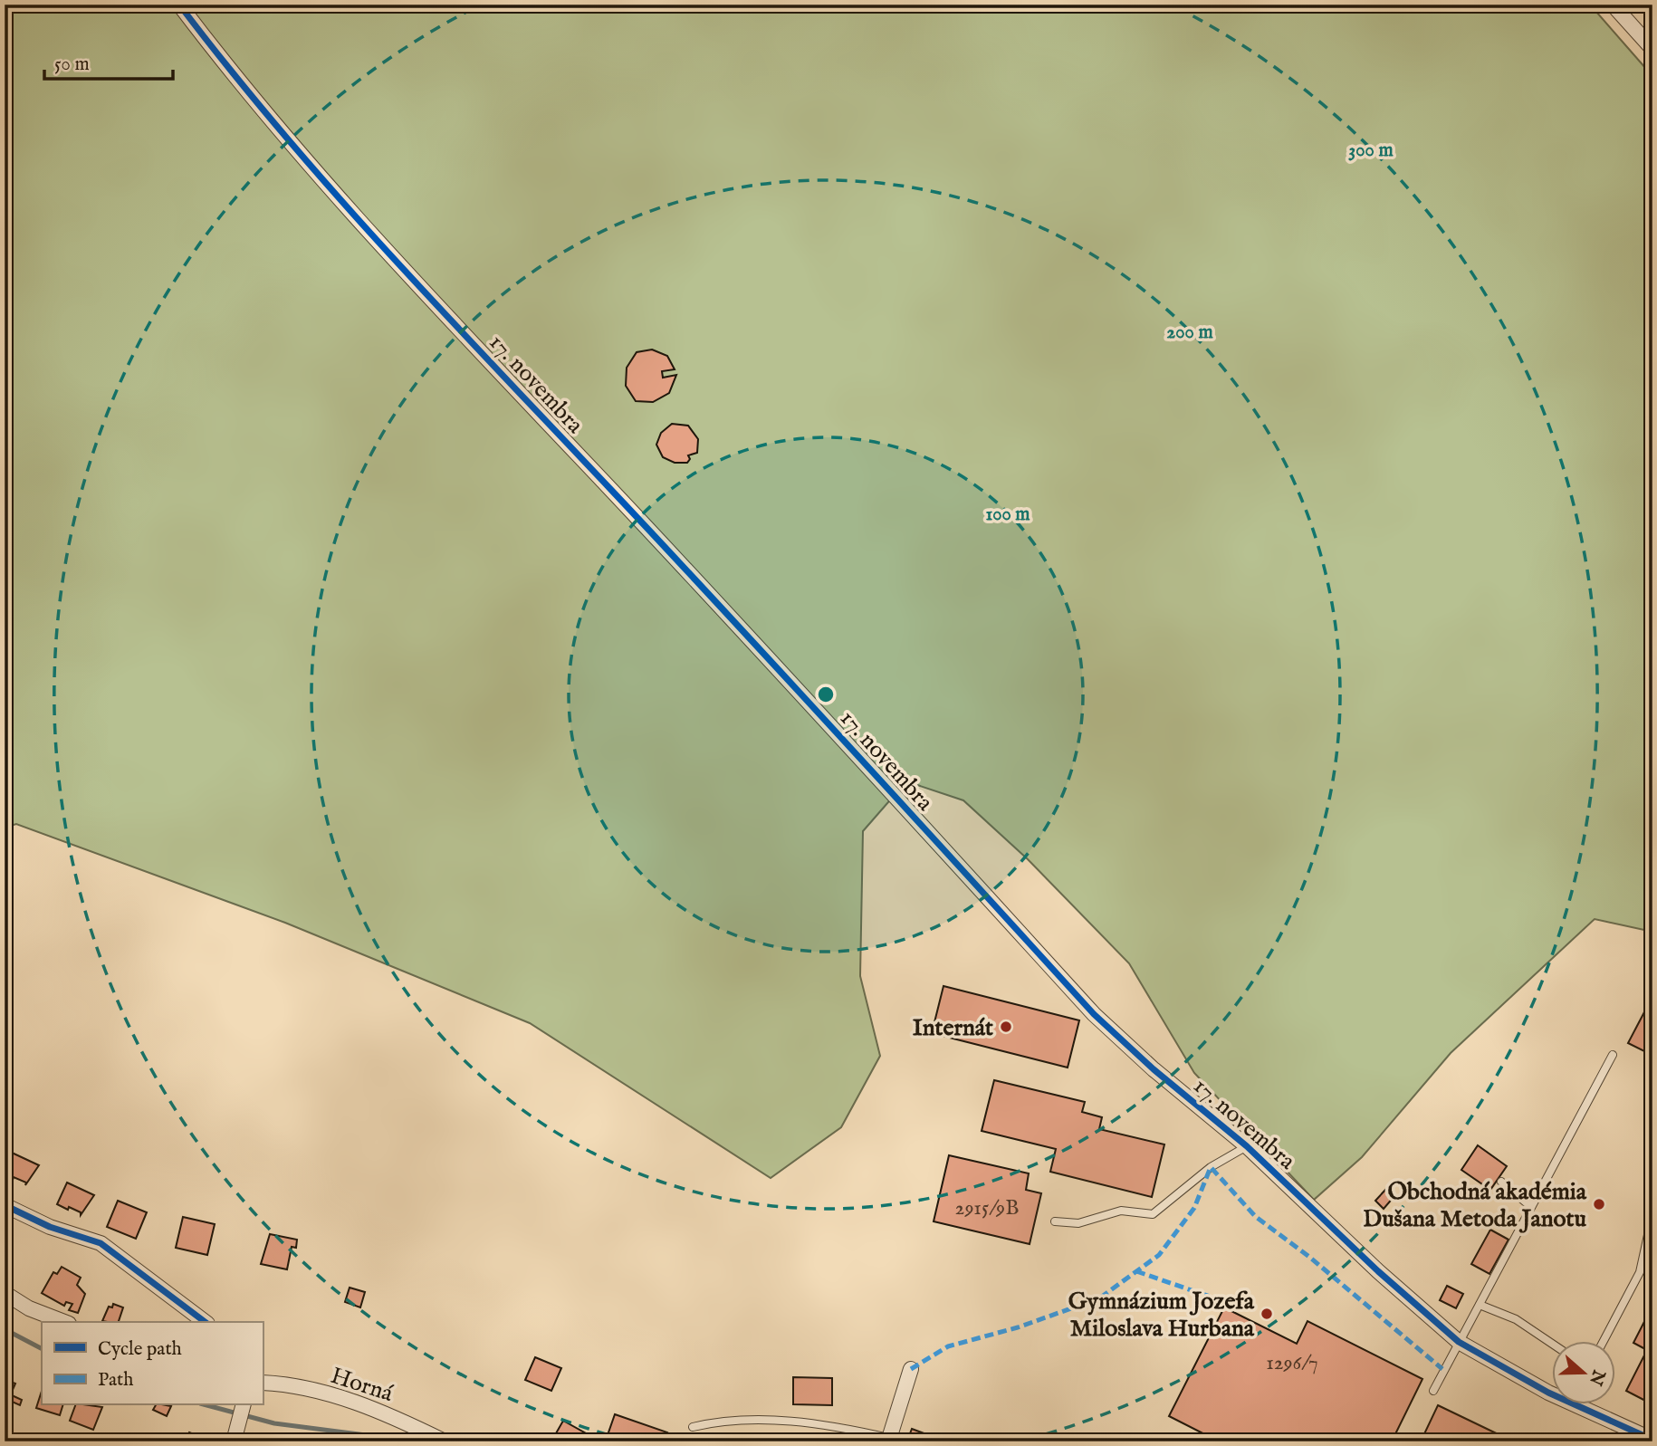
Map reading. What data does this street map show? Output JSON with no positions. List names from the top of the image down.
{
  "streets": {
    "street": ["17. novembra", "Horná"]
  },
  "places": ["Internát", "Obchodná akadémia Dušana Metoda Janotu", "Gymnázium Jozefa Miloslava Hurbana"],
  "house_numbers": ["2915/9B", "1296/7"],
  "legend": ["Cycle path", "Path"],
  "scale_bar": "50 m",
  "north": "right",
  "rings": ["300 m", "200 m", "100 m"]
}
